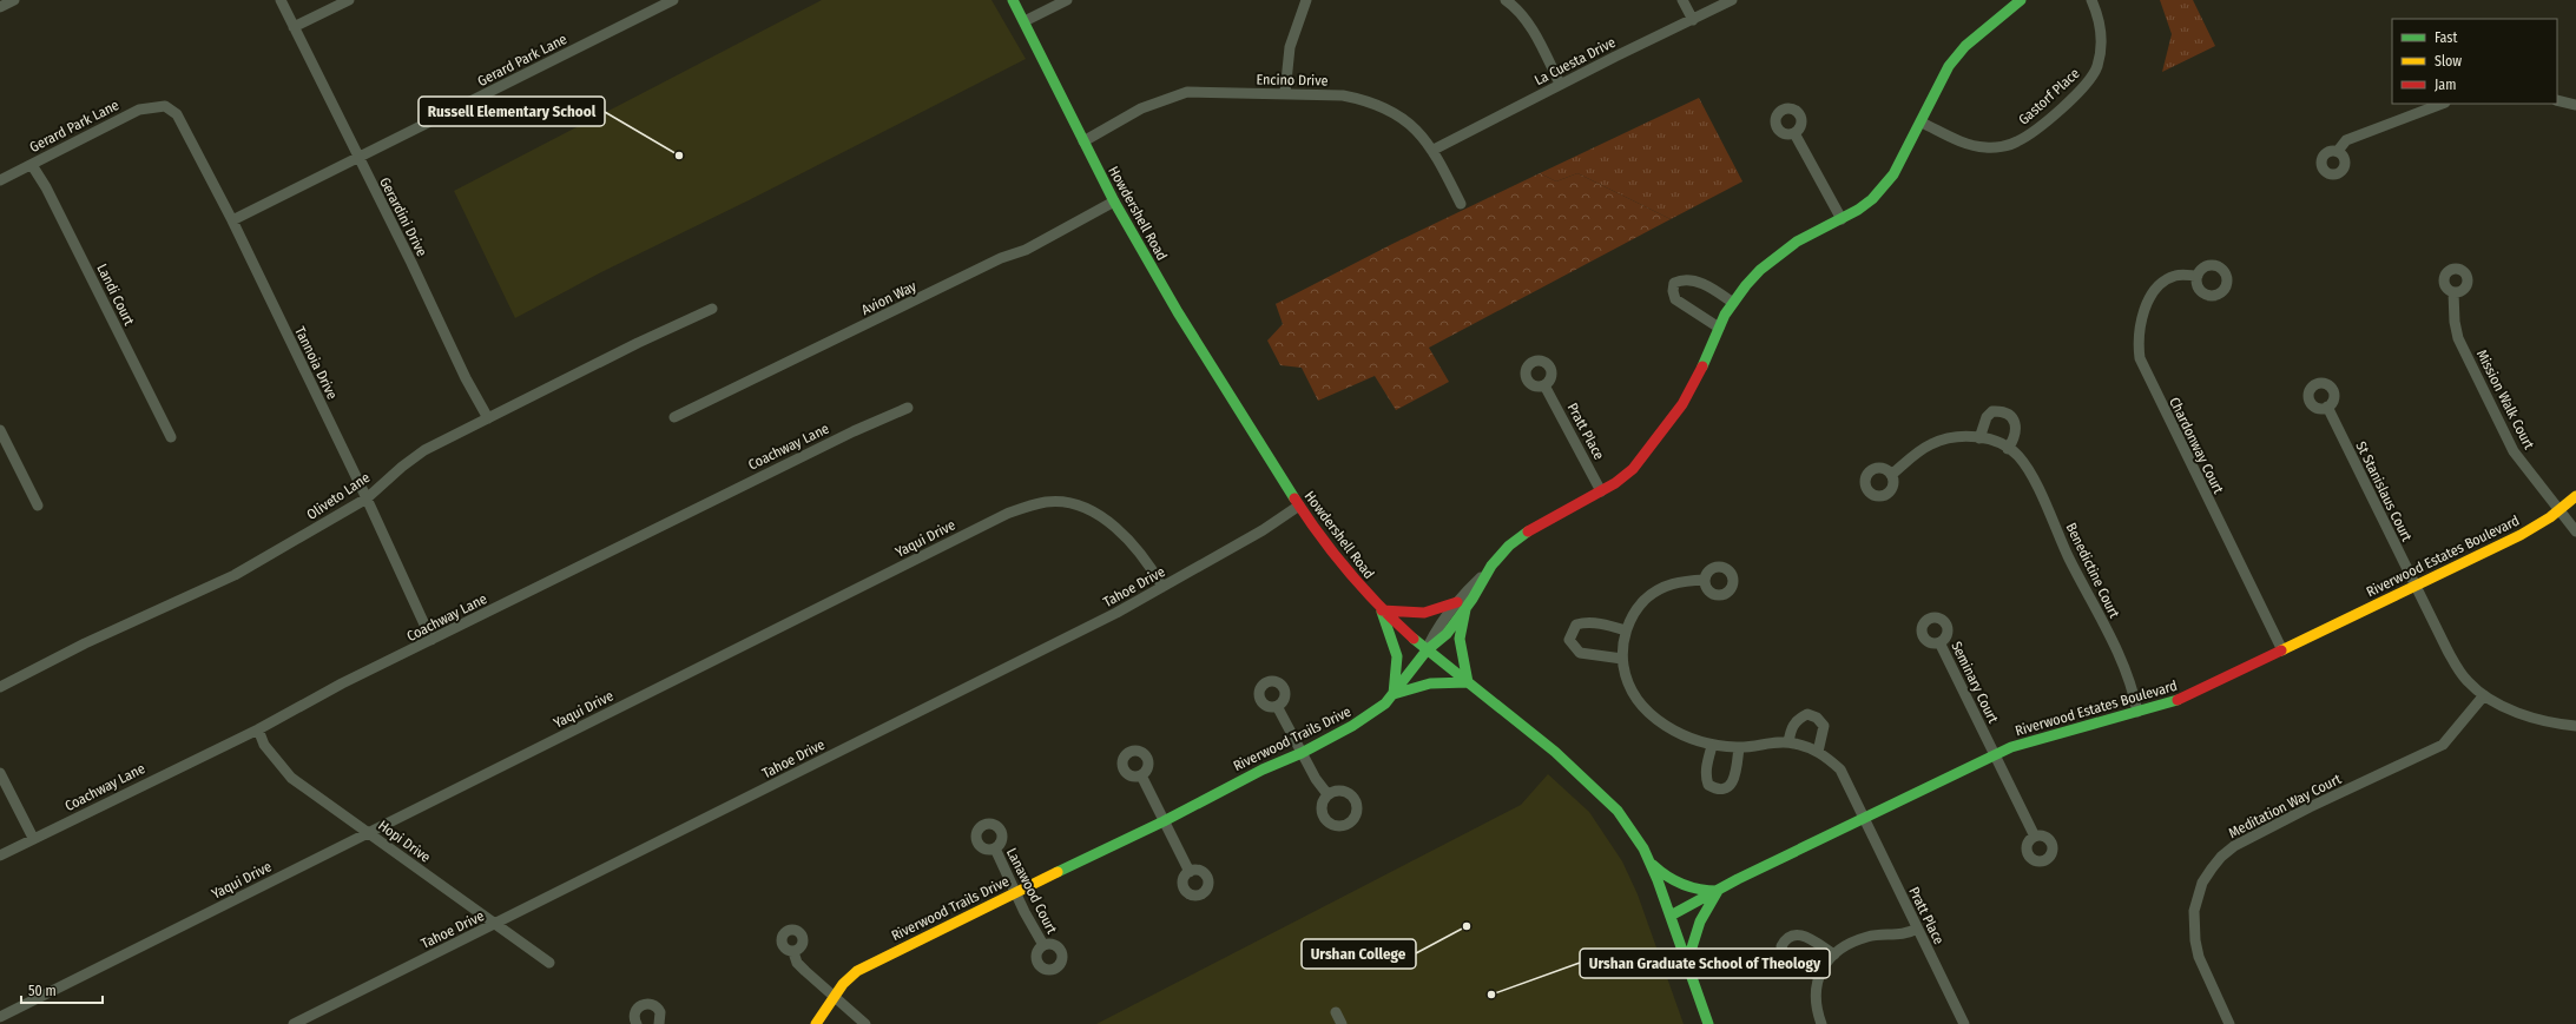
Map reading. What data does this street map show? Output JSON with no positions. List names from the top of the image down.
{
  "streets": {
    "street": [
      "Gerard Park Lane",
      "La Cuesta Drive",
      "Encino Drive",
      "Gastorf Place",
      "Howdershell Road",
      "Gerardini Drive",
      "Landi Court",
      "Avion Way",
      "Tannoia Drive",
      "Mission Walk Court",
      "Pratt Place",
      "Chardonway Court",
      "Coachway Lane",
      "St Stanislaus Court",
      "Oliveto Lane",
      "Yaqui Drive",
      "Riverwood Estates Boulevard",
      "Benedictine Court",
      "Tahoe Drive",
      "Seminary Court",
      "Riverwood Trails Drive",
      "Meditation Way Court",
      "Hopi Drive",
      "Lanawood Court"
    ]
  },
  "crossings": [
    ["Gerard Park Lane", "Gerardini Drive"],
    ["Gerard Park Lane", "Landi Court"],
    ["Gerard Park Lane", "Tannoia Drive"],
    ["La Cuesta Drive", "Encino Drive"],
    ["Encino Drive", "Howdershell Road"],
    ["Howdershell Road", "Avion Way"],
    ["Howdershell Road", "Riverwood Estates Boulevard"],
    ["Howdershell Road", "Tahoe Drive"],
    ["Howdershell Road", "Riverwood Trails Drive"],
    ["Gerardini Drive", "Oliveto Lane"],
    ["Tannoia Drive", "Coachway Lane"],
    ["Tannoia Drive", "Oliveto Lane"],
    ["Mission Walk Court", "Riverwood Estates Boulevard"],
    ["Pratt Place", "Riverwood Estates Boulevard"],
    ["Chardonway Court", "Riverwood Estates Boulevard"],
    ["Coachway Lane", "Hopi Drive"],
    ["St Stanislaus Court", "Riverwood Estates Boulevard"],
    ["St Stanislaus Court", "Meditation Way Court"],
    ["Yaqui Drive", "Tahoe Drive"],
    ["Yaqui Drive", "Hopi Drive"],
    ["Riverwood Estates Boulevard", "Benedictine Court"],
    ["Riverwood Estates Boulevard", "Seminary Court"],
    ["Tahoe Drive", "Hopi Drive"],
    ["Riverwood Trails Drive", "Lanawood Court"]
  ],
  "places": ["Russell Elementary School", "Urshan College", "Urshan Graduate School of Theology"],
  "legend": ["Fast", "Slow", "Jam"],
  "scale_bar": "50 m"
}
